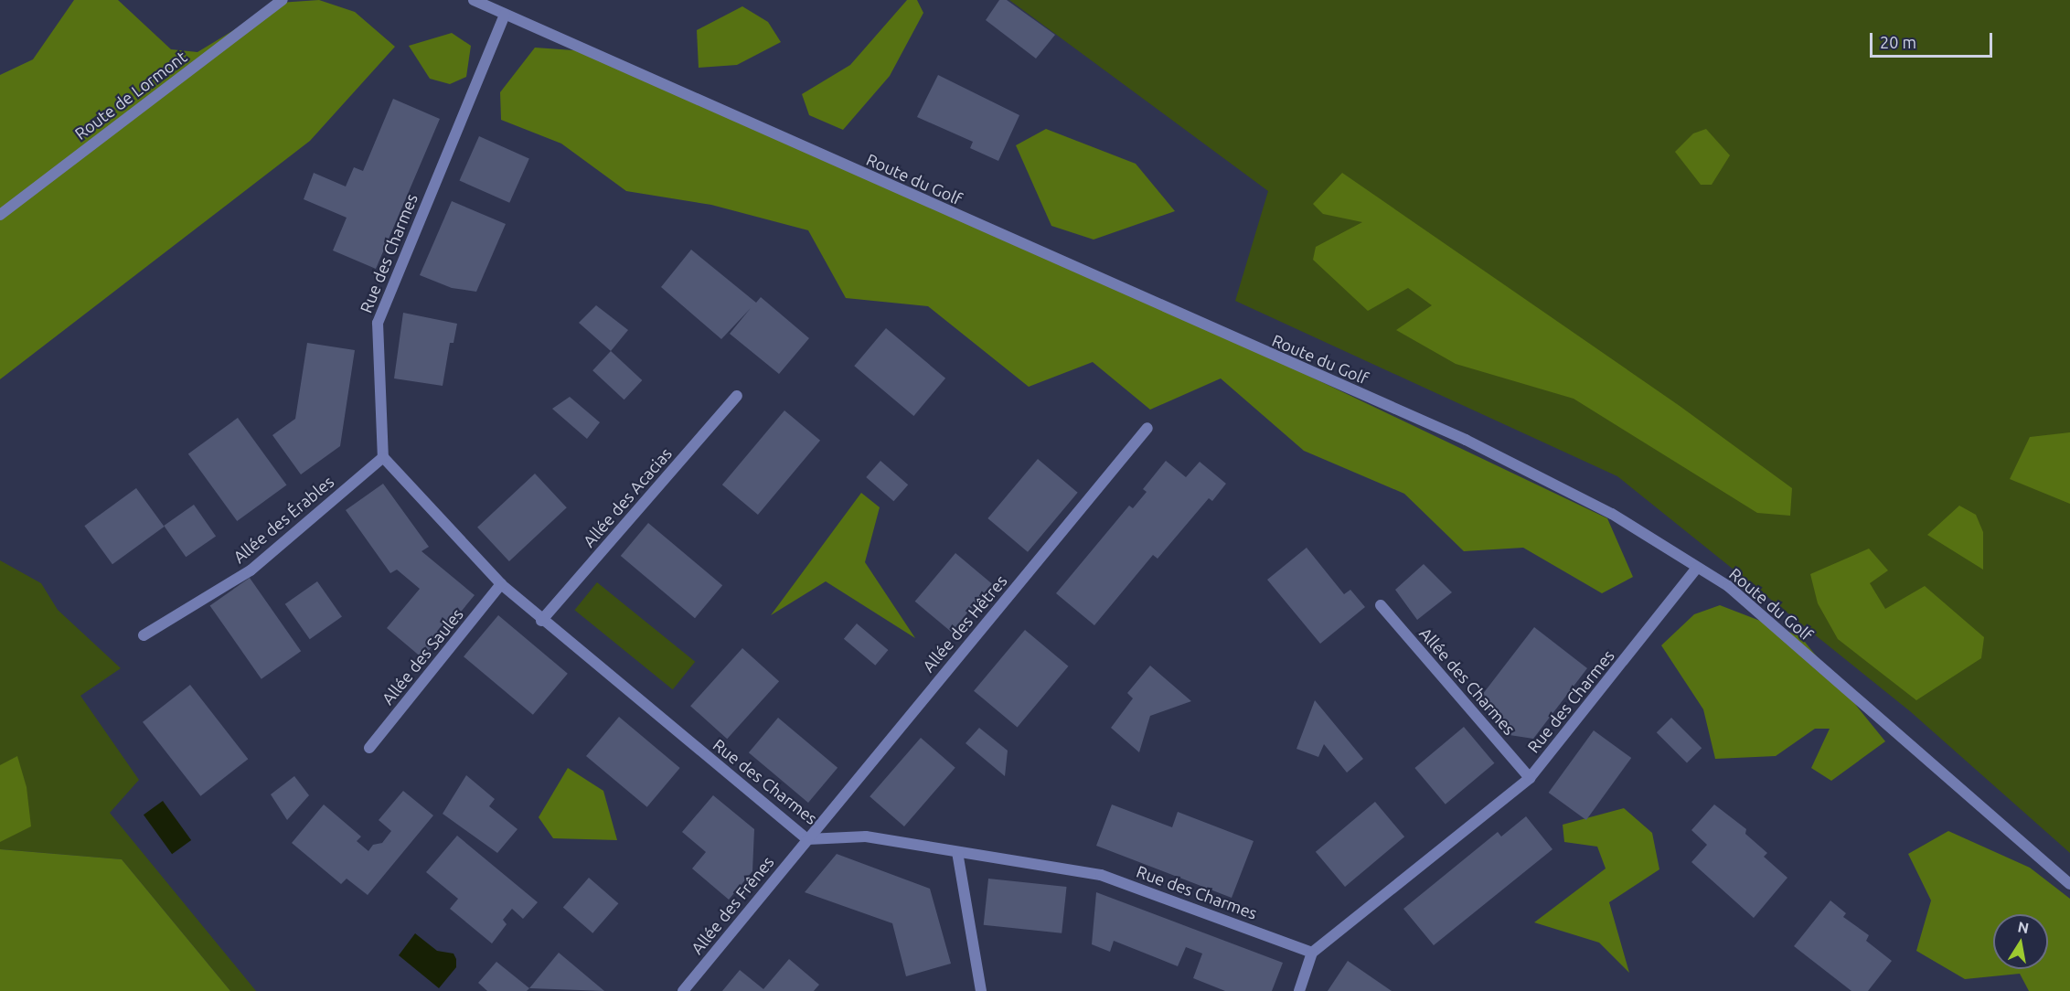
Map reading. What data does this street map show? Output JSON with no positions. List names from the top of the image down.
{
  "streets": {
    "street": [
      "Route de Lormont",
      "Route du Golf",
      "Rue des Charmes",
      "Allée des Acacias",
      "Allée des Érables",
      "Allée des Hêtres",
      "Allée des Saules",
      "Allée des Charmes",
      "Allée des Frênes"
    ]
  },
  "crossings": [
    ["Route du Golf", "Rue des Charmes"],
    ["Rue des Charmes", "Allée des Acacias"],
    ["Rue des Charmes", "Allée des Érables"],
    ["Rue des Charmes", "Allée des Hêtres"],
    ["Rue des Charmes", "Allée des Saules"],
    ["Rue des Charmes", "Allée des Charmes"],
    ["Rue des Charmes", "Allée des Frênes"],
    ["Allée des Hêtres", "Allée des Frênes"]
  ],
  "scale_bar": "20 m",
  "north": "top"
}
